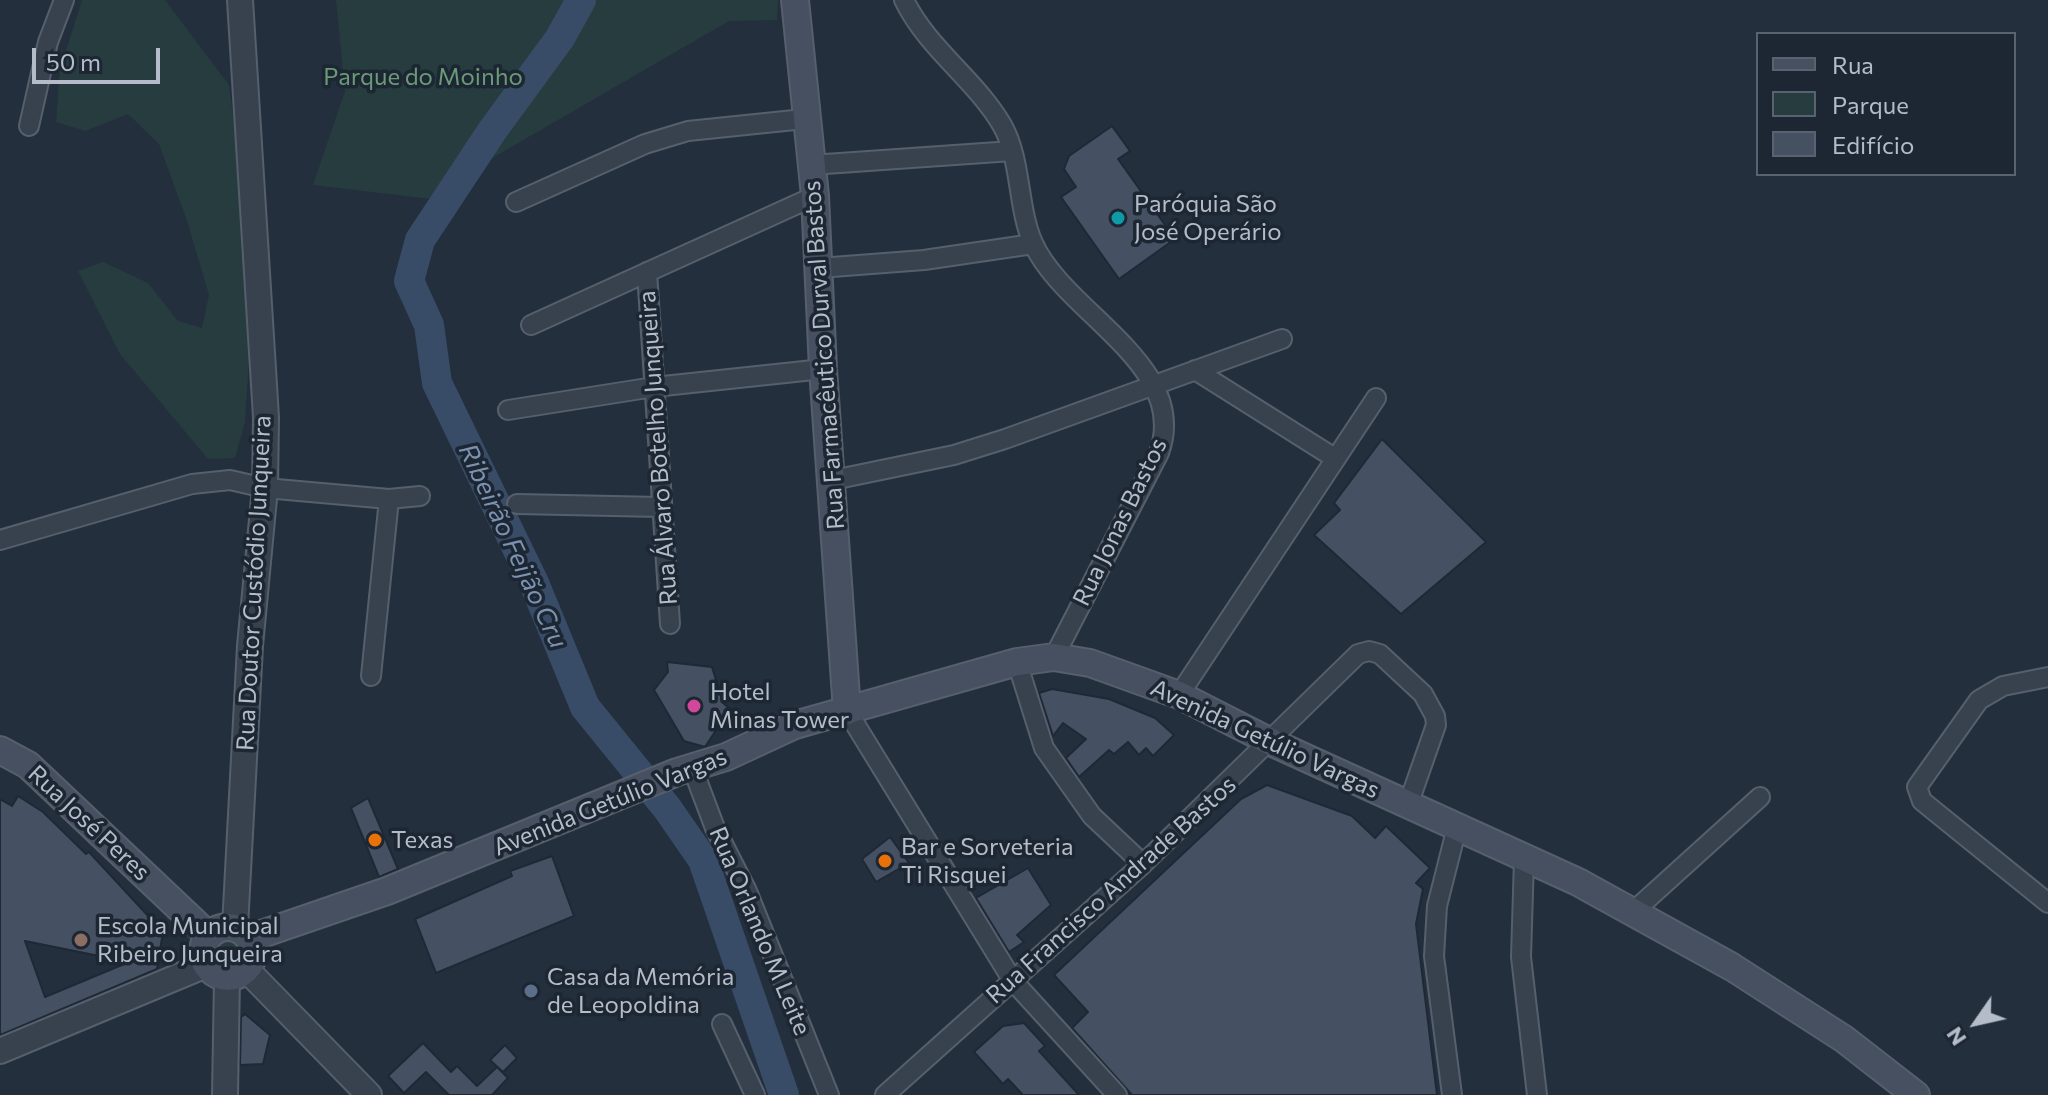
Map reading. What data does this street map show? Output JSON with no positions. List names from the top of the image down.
{
  "streets": {
    "main road": ["Rua Farmacêutico Durval Bastos", "Avenida Getúlio Vargas", "Rua José Peres"],
    "street": [
      "Rua Álvaro Botelho Junqueira",
      "Rua Jonas Bastos",
      "Rua Doutor Custódio Junqueira",
      "Rua Francisco Andrade Bastos",
      "Rua Orlando M Leite"
    ]
  },
  "crossings": [
    ["Rua Farmacêutico Durval Bastos", "Avenida Getúlio Vargas"],
    ["Rua Jonas Bastos", "Avenida Getúlio Vargas"],
    ["Rua Doutor Custódio Junqueira", "Avenida Getúlio Vargas"],
    ["Rua Doutor Custódio Junqueira", "Rua José Peres"],
    ["Avenida Getúlio Vargas", "Rua José Peres"],
    ["Avenida Getúlio Vargas", "Rua Francisco Andrade Bastos"],
    ["Avenida Getúlio Vargas", "Rua Orlando M Leite"]
  ],
  "water": ["Ribeirão Feijão Cru"],
  "parks": ["Parque do Moinho"],
  "places": [
    "Paróquia São José Operário",
    "Hotel Minas Tower",
    "Texas",
    "Bar e Sorveteria Ti Risquei",
    "Escola Municipal Ribeiro Junqueira",
    "Casa da Memória de Leopoldina"
  ],
  "legend": ["Rua", "Parque", "Edifício"],
  "scale_bar": "50 m",
  "north": "bottom left"
}
